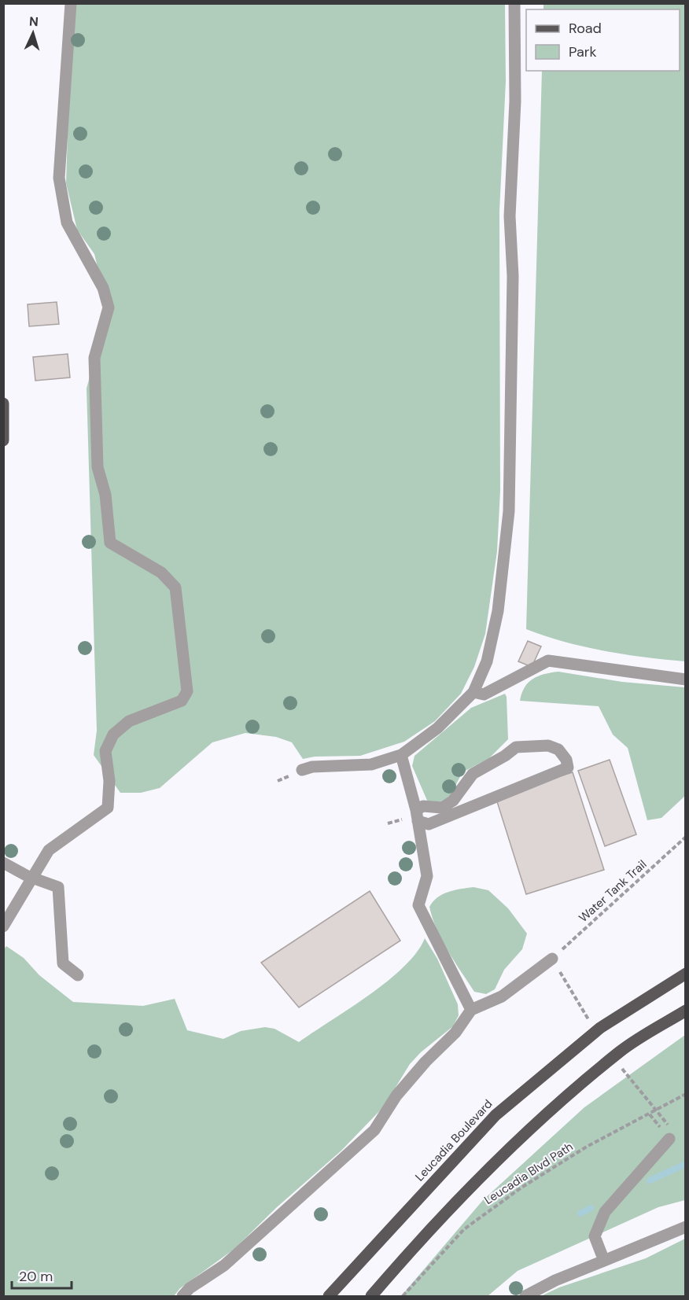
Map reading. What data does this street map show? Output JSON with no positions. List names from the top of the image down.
{
  "streets": {
    "main road": ["Leucadia Boulevard"],
    "path": ["Water Tank Trail", "Leucadia Blvd Path"]
  },
  "legend": ["Road", "Park"],
  "scale_bar": "20 m",
  "north": "top"
}
